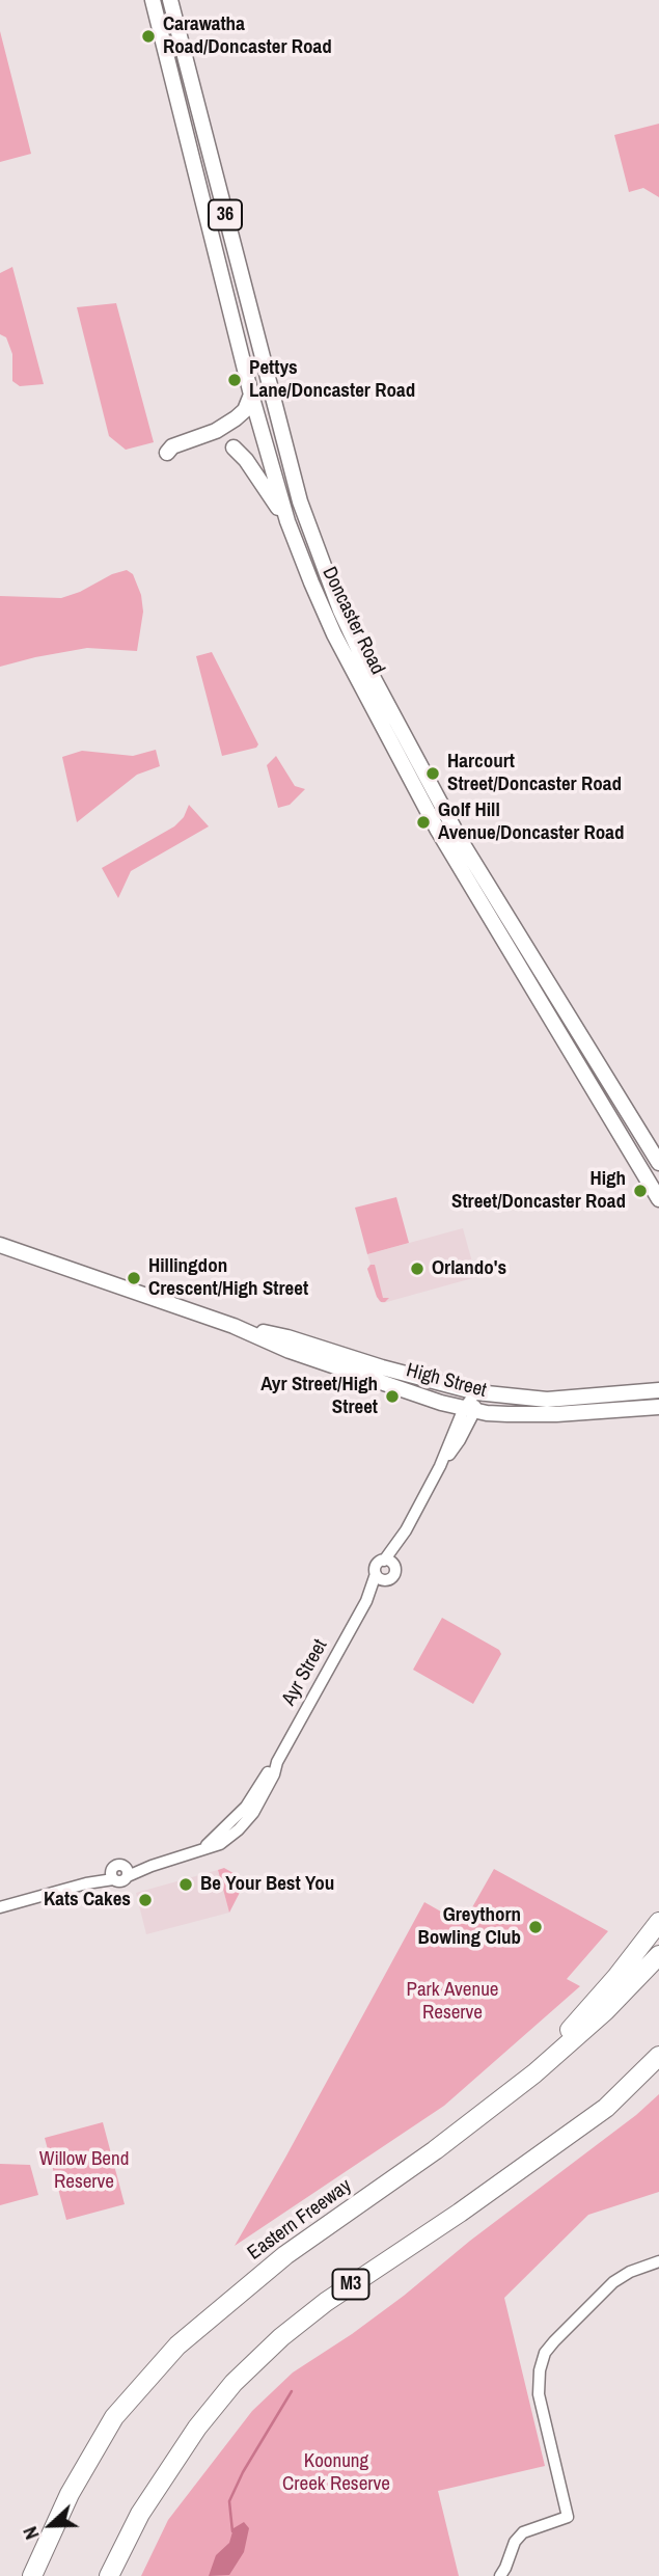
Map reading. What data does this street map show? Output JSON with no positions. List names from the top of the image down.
{
  "streets": {
    "highway": ["Eastern Freeway", "M3"],
    "main road": ["36", "Doncaster Road", "High Street"],
    "street": ["Ayr Street"]
  },
  "parks": ["Park Avenue Reserve", "Willow Bend Reserve", "Koonung Creek Reserve"],
  "places": [
    "Carawatha Road/Doncaster Road",
    "Pettys Lane/Doncaster Road",
    "Harcourt Street/Doncaster Road",
    "Golf Hill Avenue/Doncaster Road",
    "High Street/Doncaster Road",
    "Orlando's",
    "Hillingdon Crescent/High Street",
    "Ayr Street/High Street",
    "Be Your Best You",
    "Kats Cakes",
    "Greythorn Bowling Club"
  ],
  "north": "left"
}
